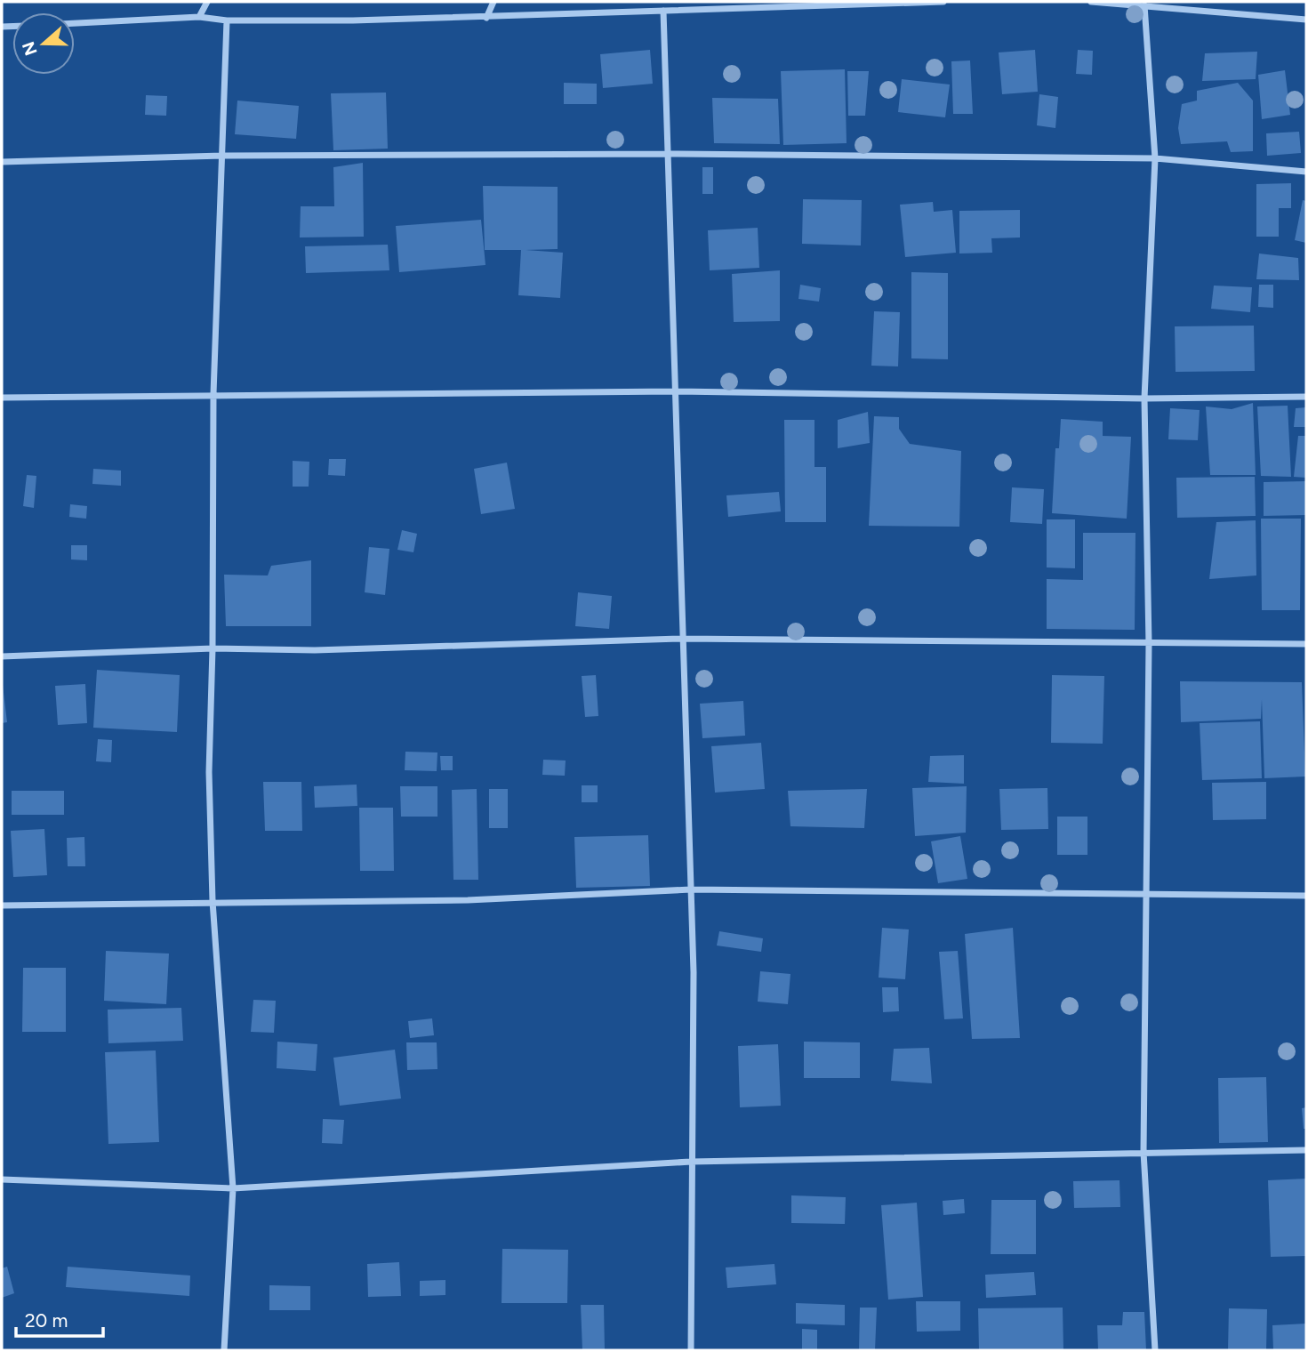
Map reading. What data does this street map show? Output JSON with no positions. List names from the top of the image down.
{
  "scale_bar": "20 m",
  "north": "left"
}
